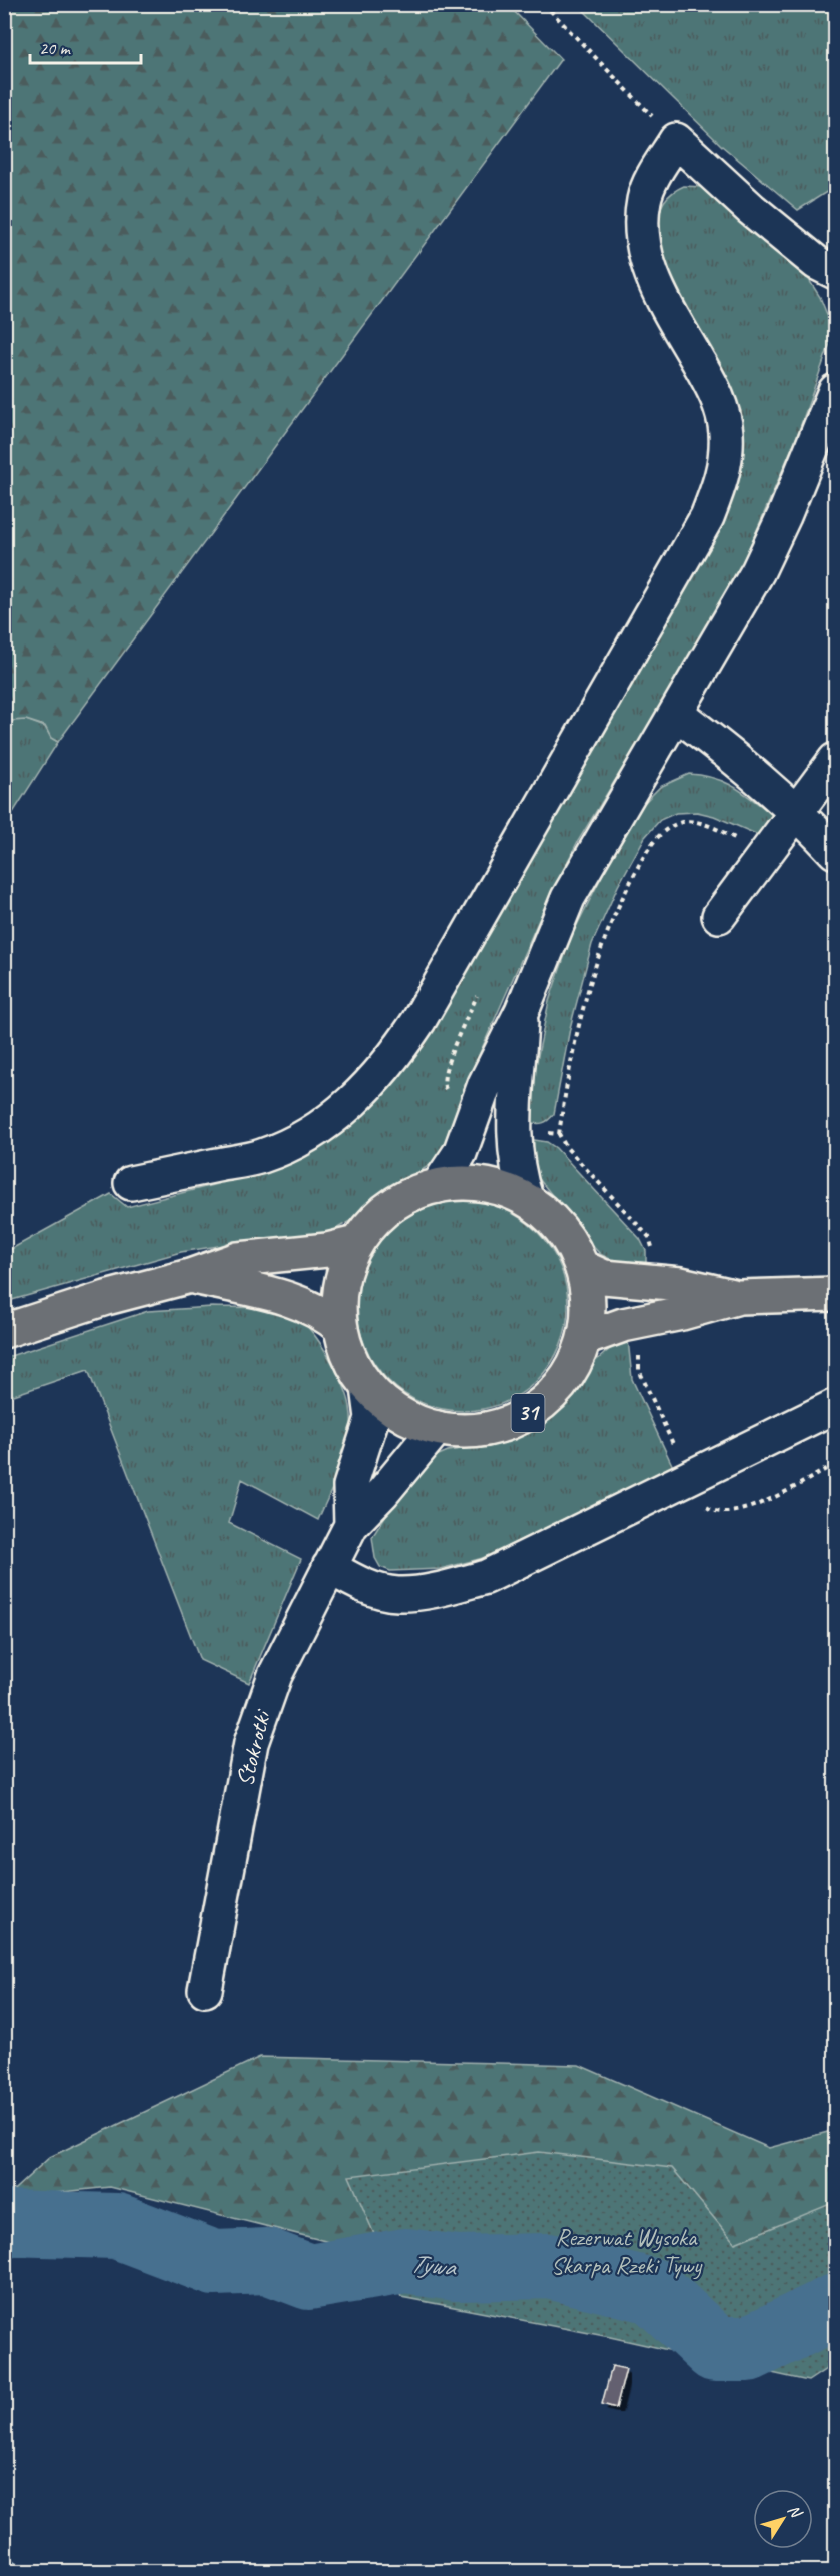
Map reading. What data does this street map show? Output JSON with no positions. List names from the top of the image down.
{
  "streets": {
    "main road": ["31"],
    "street": ["Stokrotki"]
  },
  "crossings": [
    ["31", "Stokrotki"]
  ],
  "water": ["Tywa"],
  "parks": ["Rezerwat Wysoka Skarpa Rzeki Tywy"],
  "scale_bar": "20 m",
  "north": "top right"
}
